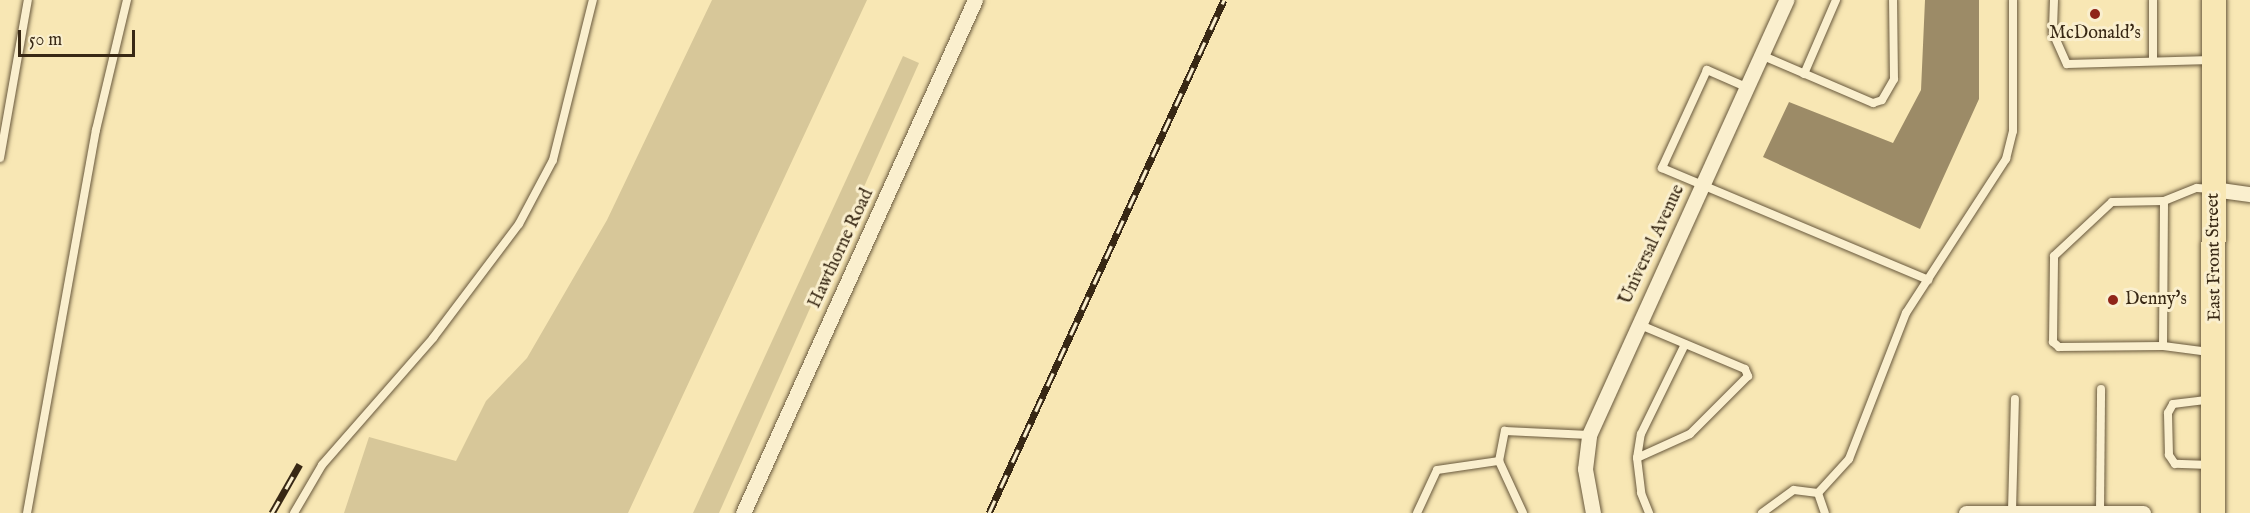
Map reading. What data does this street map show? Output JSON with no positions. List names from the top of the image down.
{
  "streets": {
    "main road": ["East Front Street"],
    "street": ["Universal Avenue", "Hawthorne Road"]
  },
  "places": ["McDonald's", "Denny's"],
  "scale_bar": "50 m"
}
